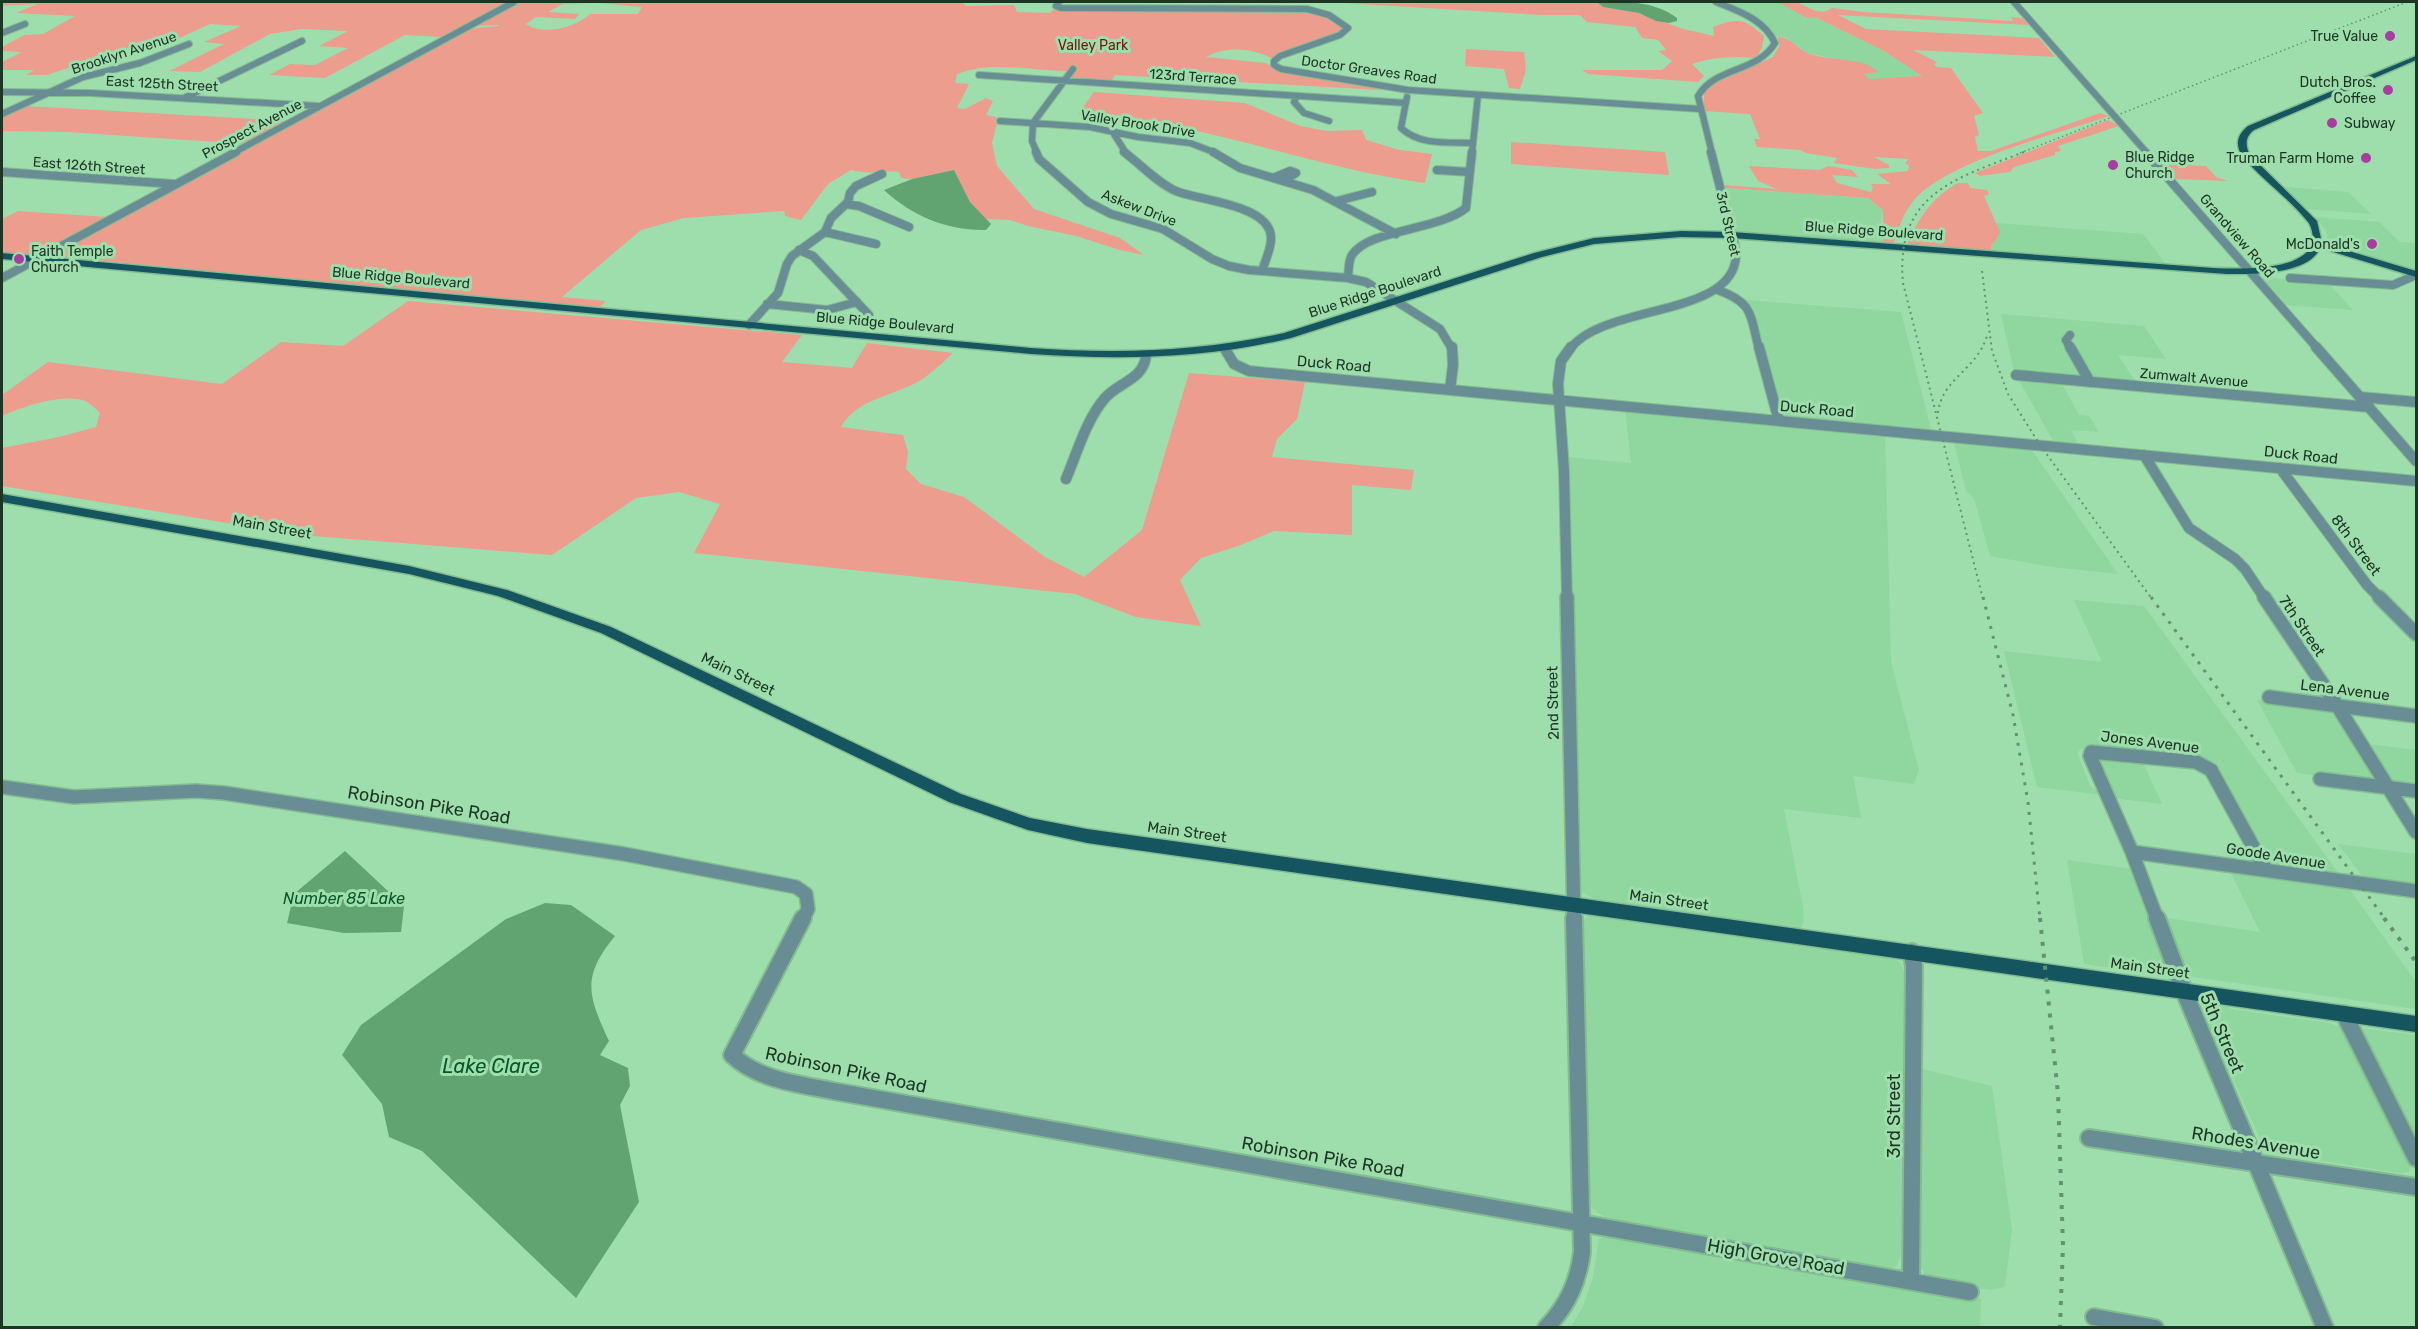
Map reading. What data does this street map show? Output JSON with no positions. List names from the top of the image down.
{
  "streets": {
    "main road": ["Blue Ridge Boulevard", "Main Street"],
    "street": [
      "Brooklyn Avenue",
      "Doctor Greaves Road",
      "123rd Terrace",
      "East 125th Street",
      "Valley Brook Drive",
      "Prospect Avenue",
      "East 126th Street",
      "Askew Drive",
      "3rd Street",
      "Grandview Road",
      "Duck Road",
      "Zumwalt Avenue",
      "8th Street",
      "7th Street",
      "Lena Avenue",
      "2nd Street",
      "Jones Avenue",
      "Robinson Pike Road",
      "Goode Avenue",
      "5th Street",
      "Rhodes Avenue",
      "High Grove Road"
    ]
  },
  "crossings": [
    ["Brooklyn Avenue", "East 125th Street"],
    ["Doctor Greaves Road", "3rd Street"],
    ["East 125th Street", "Prospect Avenue"],
    ["Valley Brook Drive", "Askew Drive"],
    ["Prospect Avenue", "East 126th Street"],
    ["Prospect Avenue", "Blue Ridge Boulevard"],
    ["Askew Drive", "Blue Ridge Boulevard"],
    ["Askew Drive", "Duck Road"],
    ["3rd Street", "Blue Ridge Boulevard"],
    ["3rd Street", "Main Street"],
    ["3rd Street", "2nd Street"],
    ["3rd Street", "High Grove Road"],
    ["Blue Ridge Boulevard", "Grandview Road"],
    ["Blue Ridge Boulevard", "Duck Road"],
    ["Grandview Road", "Zumwalt Avenue"],
    ["Duck Road", "8th Street"],
    ["Duck Road", "7th Street"],
    ["Duck Road", "2nd Street"],
    ["Main Street", "2nd Street"],
    ["Main Street", "5th Street"],
    ["7th Street", "Lena Avenue"],
    ["2nd Street", "Robinson Pike Road"],
    ["2nd Street", "High Grove Road"],
    ["Jones Avenue", "Goode Avenue"],
    ["Jones Avenue", "5th Street"],
    ["Robinson Pike Road", "High Grove Road"],
    ["Goode Avenue", "5th Street"],
    ["5th Street", "Rhodes Avenue"]
  ],
  "water": ["Number 85 Lake", "Lake Clare"],
  "parks": ["Valley Park"],
  "places": [
    "True Value",
    "Dutch Bros. Coffee",
    "Subway",
    "Truman Farm Home",
    "Blue Ridge Church",
    "McDonald's",
    "Faith Temple Church"
  ]
}
